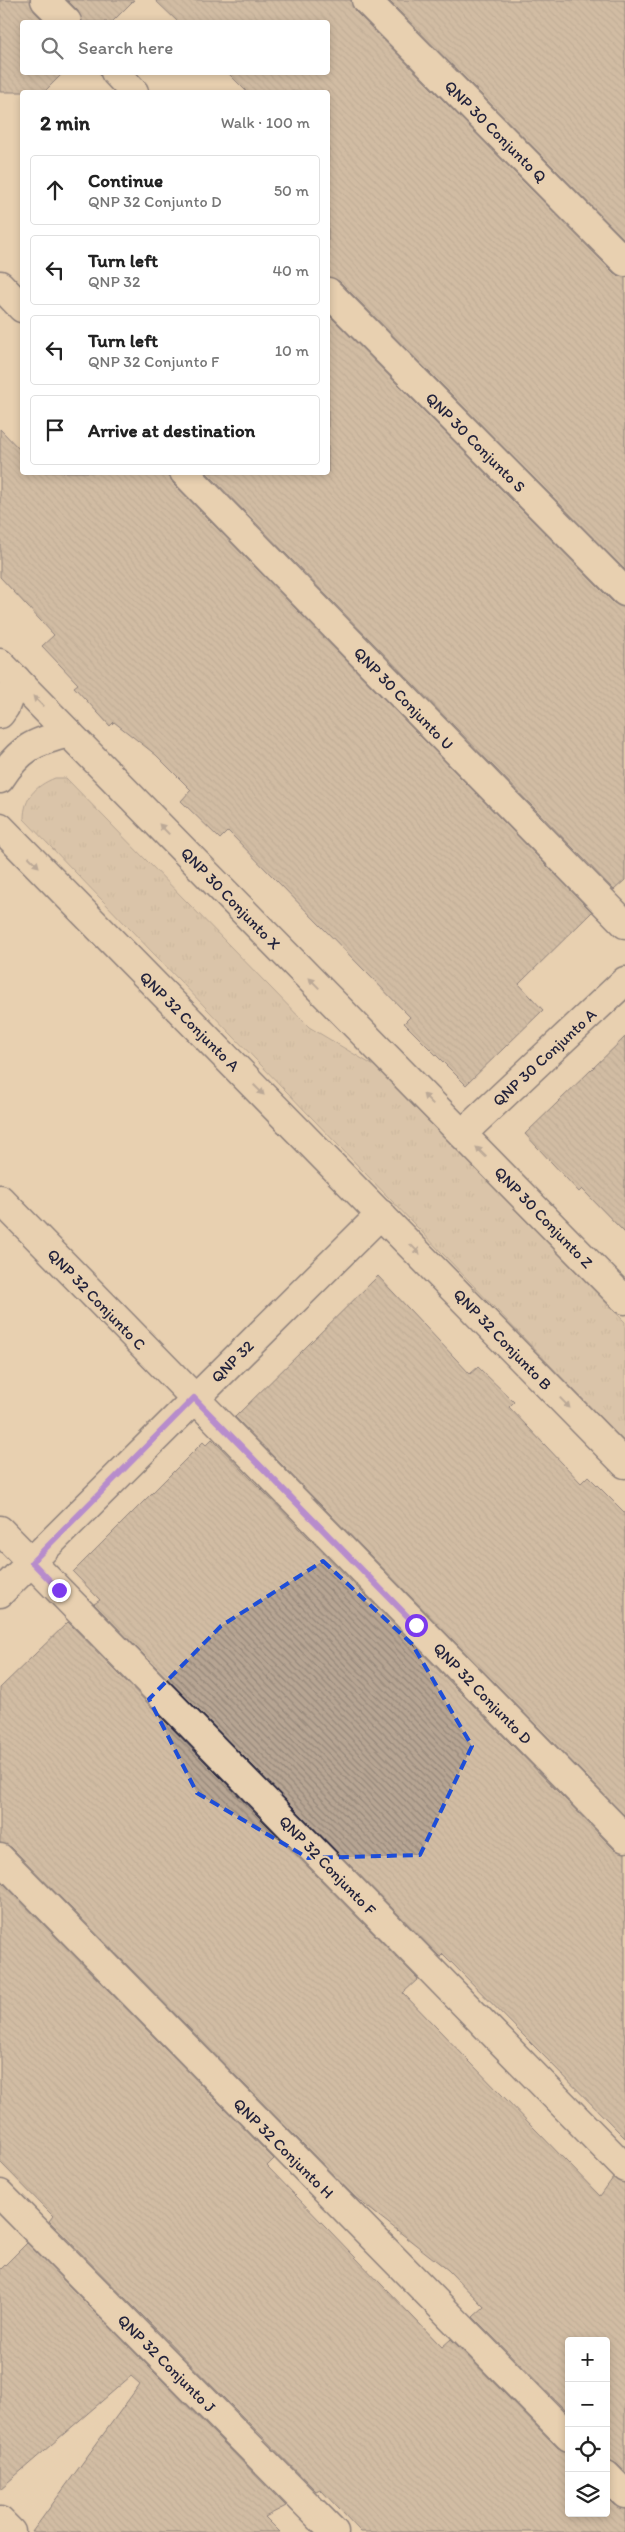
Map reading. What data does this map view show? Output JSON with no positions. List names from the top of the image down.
{
  "streets": {
    "street": [
      "QNP 30 Conjunto Q",
      "QNP 30 Conjunto S",
      "QNP 30 Conjunto U",
      "QNP 30 Conjunto X",
      "QNP 32 Conjunto A",
      "QNP 30 Conjunto A",
      "QNP 30 Conjunto Z",
      "QNP 32 Conjunto C",
      "QNP 32 Conjunto B",
      "QNP 32",
      "QNP 32 Conjunto D",
      "QNP 32 Conjunto F",
      "QNP 32 Conjunto H",
      "QNP 32 Conjunto J"
    ]
  },
  "crossings": [
    ["QNP 30 Conjunto X", "QNP 30 Conjunto A"],
    ["QNP 30 Conjunto X", "QNP 30 Conjunto Z"],
    ["QNP 32 Conjunto A", "QNP 32 Conjunto B"],
    ["QNP 32 Conjunto A", "QNP 32"],
    ["QNP 30 Conjunto A", "QNP 30 Conjunto Z"],
    ["QNP 32 Conjunto C", "QNP 32"],
    ["QNP 32 Conjunto C", "QNP 32 Conjunto D"],
    ["QNP 32 Conjunto B", "QNP 32"],
    ["QNP 32", "QNP 32 Conjunto D"],
    ["QNP 32", "QNP 32 Conjunto F"]
  ],
  "one_way": [
    "QNP 30 Conjunto X",
    "QNP 32 Conjunto A",
    "QNP 30 Conjunto Z",
    "QNP 32 Conjunto B"
  ],
  "page": {
    "search": "Search here",
    "heading": ["2 min", "Walk · 100 m"],
    "list": [
      ["Continue", "QNP 32 Conjunto D", "50 m"],
      ["Turn left", "QNP 32", "40 m"],
      ["Turn left", "QNP 32 Conjunto F", "10 m"],
      "Arrive at destination"
    ],
    "map_buttons": ["+", "−"]
  }
}
